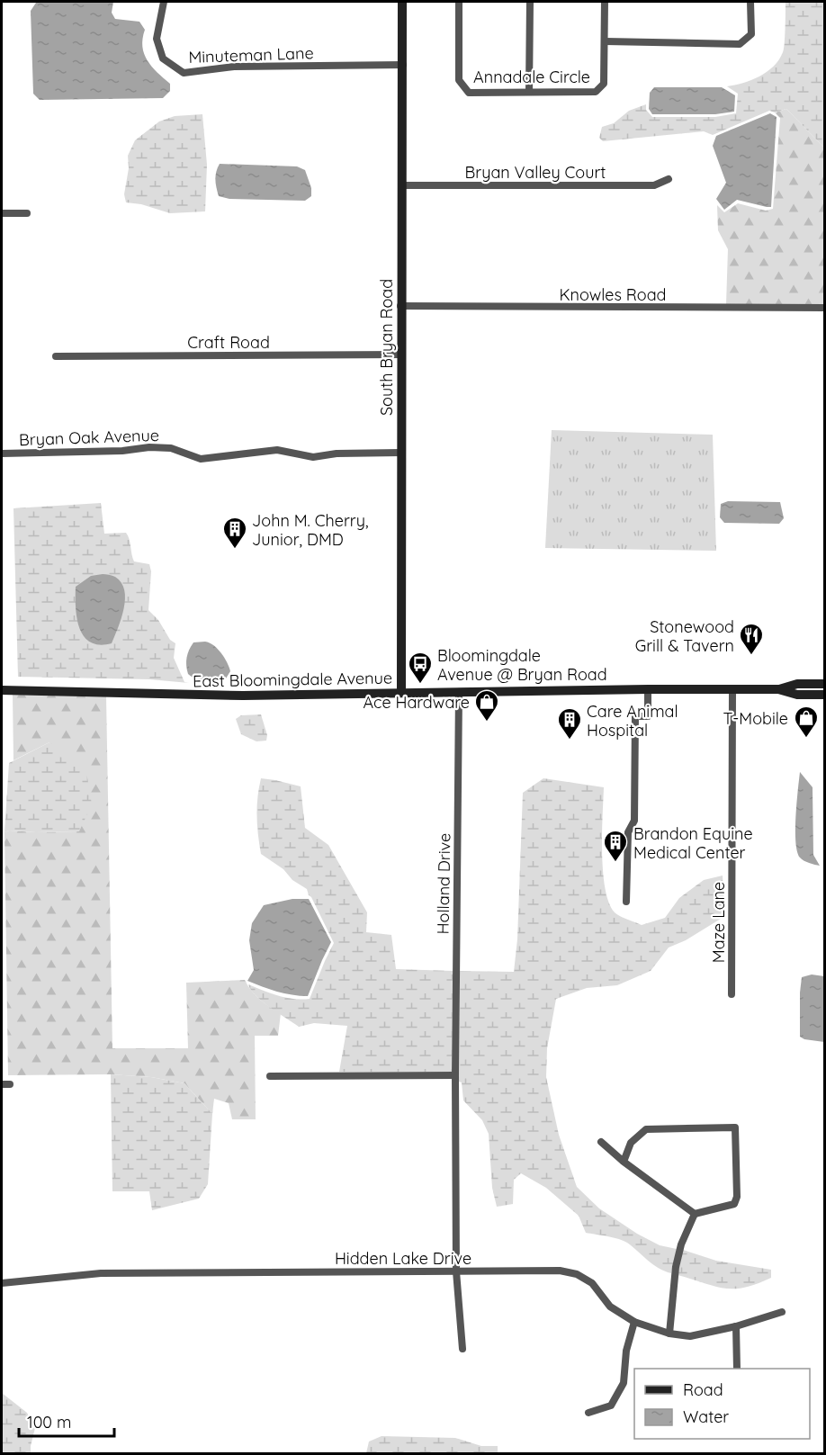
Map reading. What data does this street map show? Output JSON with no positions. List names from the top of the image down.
{
  "streets": {
    "main road": ["South Bryan Road", "East Bloomingdale Avenue"],
    "street": [
      "Minuteman Lane",
      "Annadale Circle",
      "Bryan Valley Court",
      "Knowles Road",
      "Craft Road",
      "Bryan Oak Avenue",
      "Holland Drive",
      "Maze Lane",
      "Hidden Lake Drive"
    ]
  },
  "crossings": [
    ["Minuteman Lane", "South Bryan Road"],
    ["Bryan Valley Court", "South Bryan Road"],
    ["Knowles Road", "South Bryan Road"],
    ["Craft Road", "South Bryan Road"],
    ["South Bryan Road", "Bryan Oak Avenue"],
    ["South Bryan Road", "East Bloomingdale Avenue"],
    ["East Bloomingdale Avenue", "Holland Drive"],
    ["East Bloomingdale Avenue", "Maze Lane"],
    ["Holland Drive", "Hidden Lake Drive"]
  ],
  "places": {
    "building": ["John M. Cherry, Junior, DMD", "Care Animal Hospital", "Brandon Equine Medical Center"],
    "restaurant": ["Stonewood Grill & Tavern"],
    "bus stop": ["Bloomingdale Avenue @ Bryan Road"],
    "shop": ["Ace Hardware", "T-Mobile"]
  },
  "legend": ["Road", "Water"],
  "scale_bar": "100 m"
}
